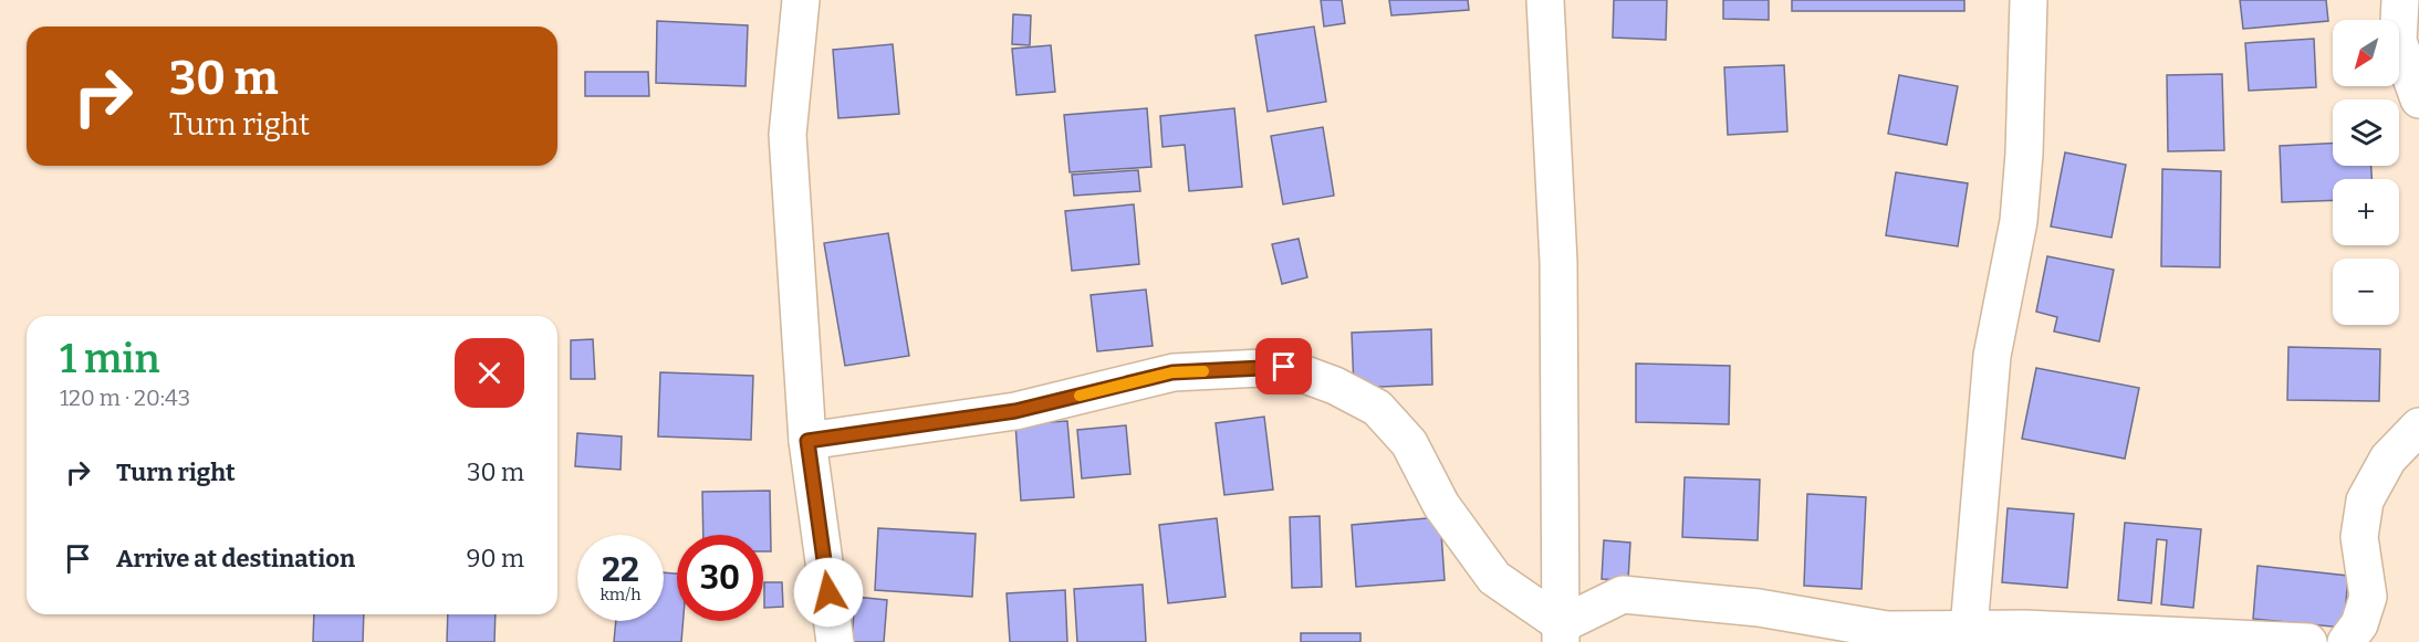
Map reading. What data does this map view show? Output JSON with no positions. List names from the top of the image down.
{
  "north": "bottom left",
  "page": {
    "map_buttons": ["+", "−"],
    "turn": ["30 m", "Turn right"],
    "heading": ["1 min", "120 m · 20:43"],
    "list": [
      {
        "name": "Turn right",
        "value": "30 m"
      },
      {
        "name": "Arrive at destination",
        "value": "90 m"
      }
    ],
    "speed": "22 km/h",
    "limit": "30"
  }
}
